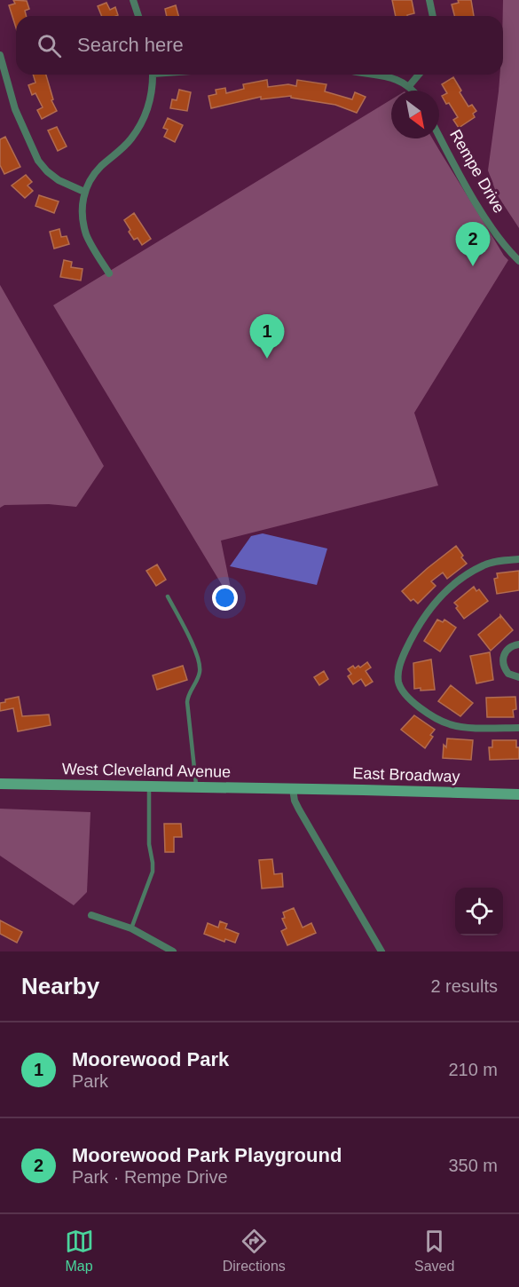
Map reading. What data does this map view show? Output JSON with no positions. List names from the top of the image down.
{
  "streets": {
    "main road": ["West Cleveland Avenue", "East Broadway"],
    "street": ["Rempe Drive"]
  },
  "crossings": [
    ["West Cleveland Avenue", "East Broadway"]
  ],
  "north": "bottom right",
  "page": {
    "search": "Search here",
    "pins": ["2", "1"],
    "heading": ["Nearby", "2 results"],
    "list": [
      {
        "mark": "1",
        "name": "Moorewood Park",
        "note": "Park",
        "value": "210 m"
      },
      {
        "mark": "2",
        "name": "Moorewood Park Playground",
        "note": "Park · Rempe Drive",
        "value": "350 m"
      }
    ],
    "nav": ["Map", "Directions", "Saved"]
  }
}
